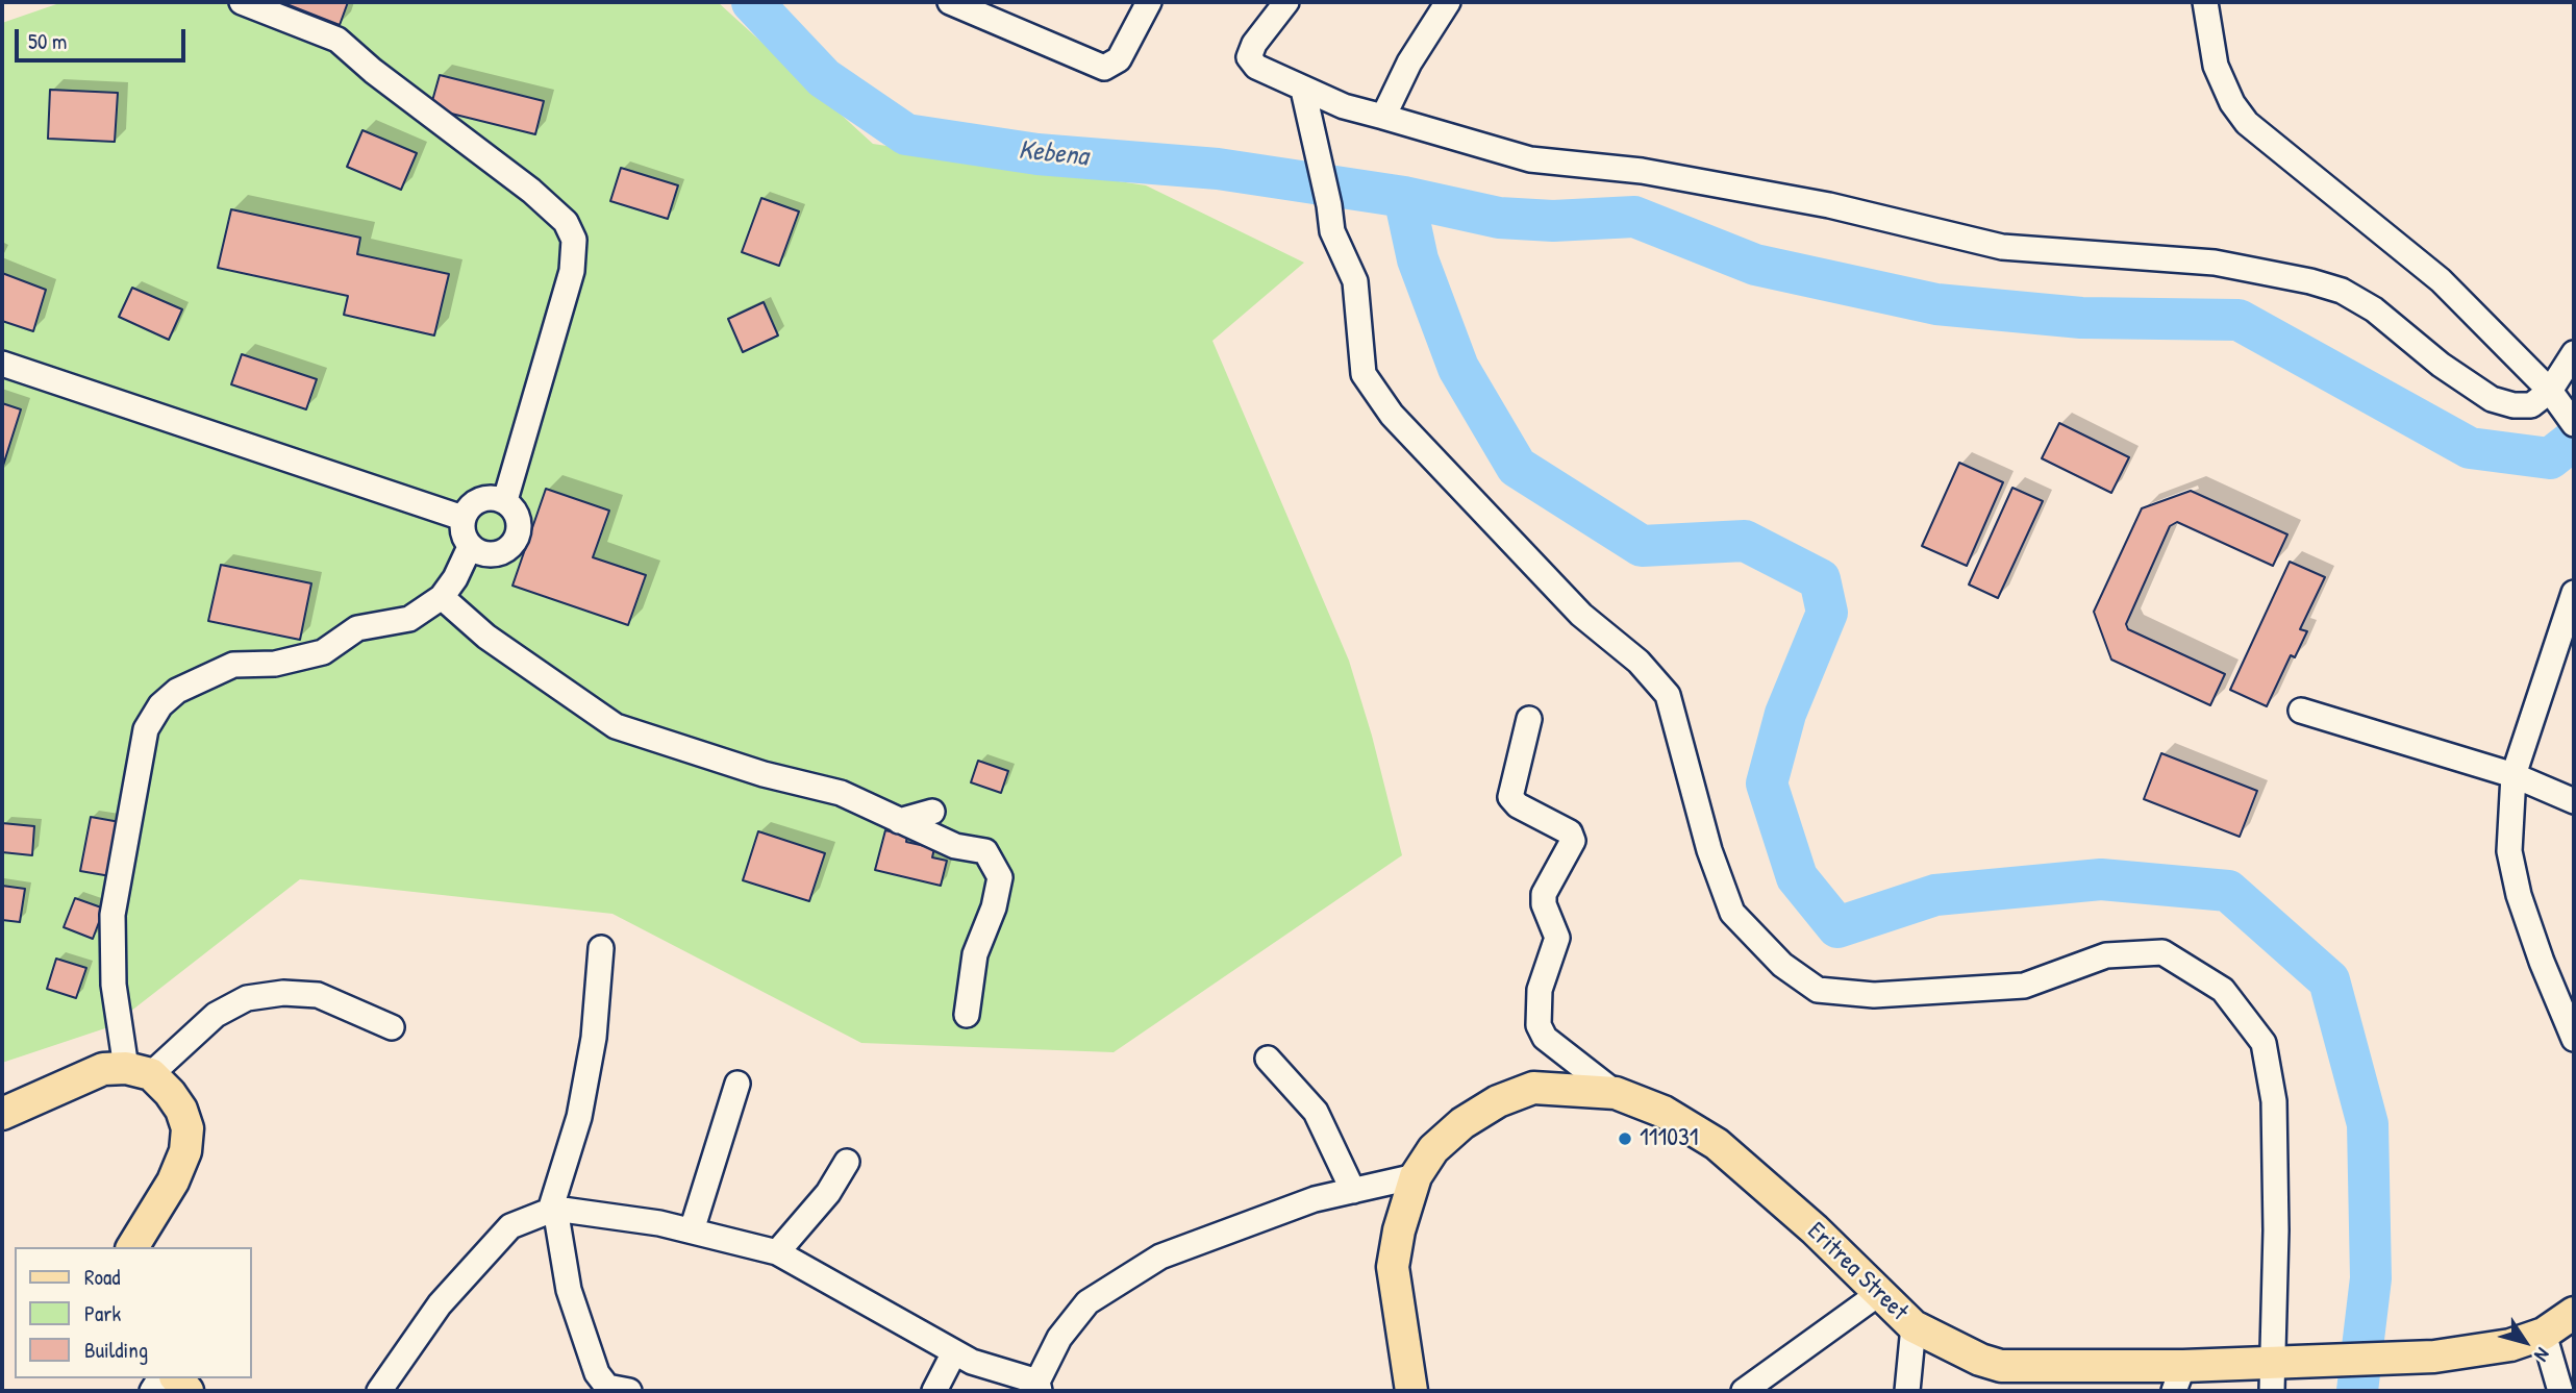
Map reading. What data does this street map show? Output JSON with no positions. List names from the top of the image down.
{
  "streets": {
    "main road": ["Eritrea Street"]
  },
  "water": ["Kebena"],
  "places": ["111031"],
  "legend": ["Road", "Park", "Building"],
  "scale_bar": "50 m",
  "north": "bottom right"
}
